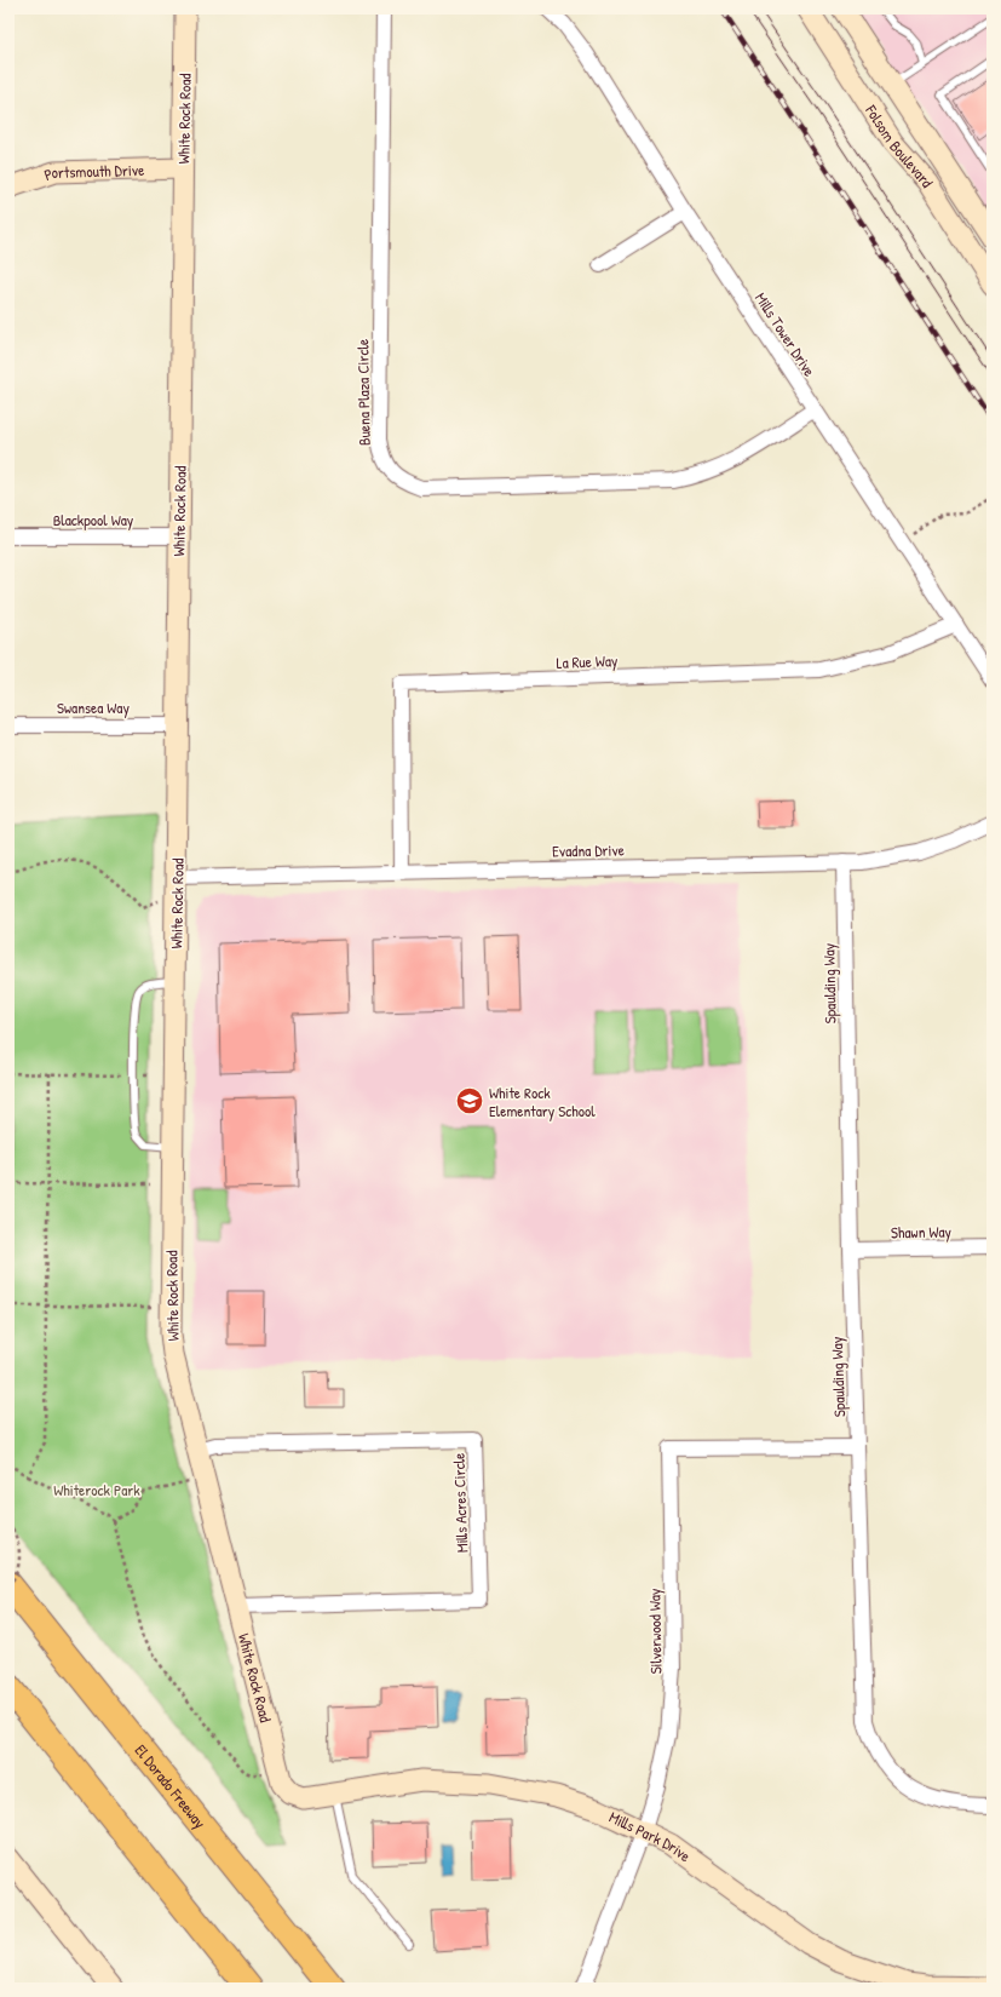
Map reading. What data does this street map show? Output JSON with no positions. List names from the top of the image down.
{
  "streets": {
    "highway": ["El Dorado Freeway"],
    "street": [
      "White Rock Road",
      "Folsom Boulevard",
      "Portsmouth Drive",
      "Mills Tower Drive",
      "Buena Plaza Circle",
      "Blackpool Way",
      "La Rue Way",
      "Swansea Way",
      "Evadna Drive",
      "Spaulding Way",
      "Shawn Way",
      "Mills Acres Circle",
      "Silverwood Way",
      "Mills Park Drive"
    ]
  },
  "crossings": [
    ["White Rock Road", "Portsmouth Drive"],
    ["White Rock Road", "Blackpool Way"],
    ["White Rock Road", "Swansea Way"],
    ["White Rock Road", "Evadna Drive"],
    ["White Rock Road", "Mills Acres Circle"],
    ["White Rock Road", "Mills Park Drive"],
    ["Mills Tower Drive", "Buena Plaza Circle"],
    ["Mills Tower Drive", "La Rue Way"],
    ["La Rue Way", "Evadna Drive"],
    ["Evadna Drive", "Spaulding Way"],
    ["Spaulding Way", "Shawn Way"],
    ["Spaulding Way", "Silverwood Way"],
    ["Silverwood Way", "Mills Park Drive"]
  ],
  "parks": ["Whiterock Park"],
  "places": {
    "school or university": ["White Rock Elementary School"]
  }
}
